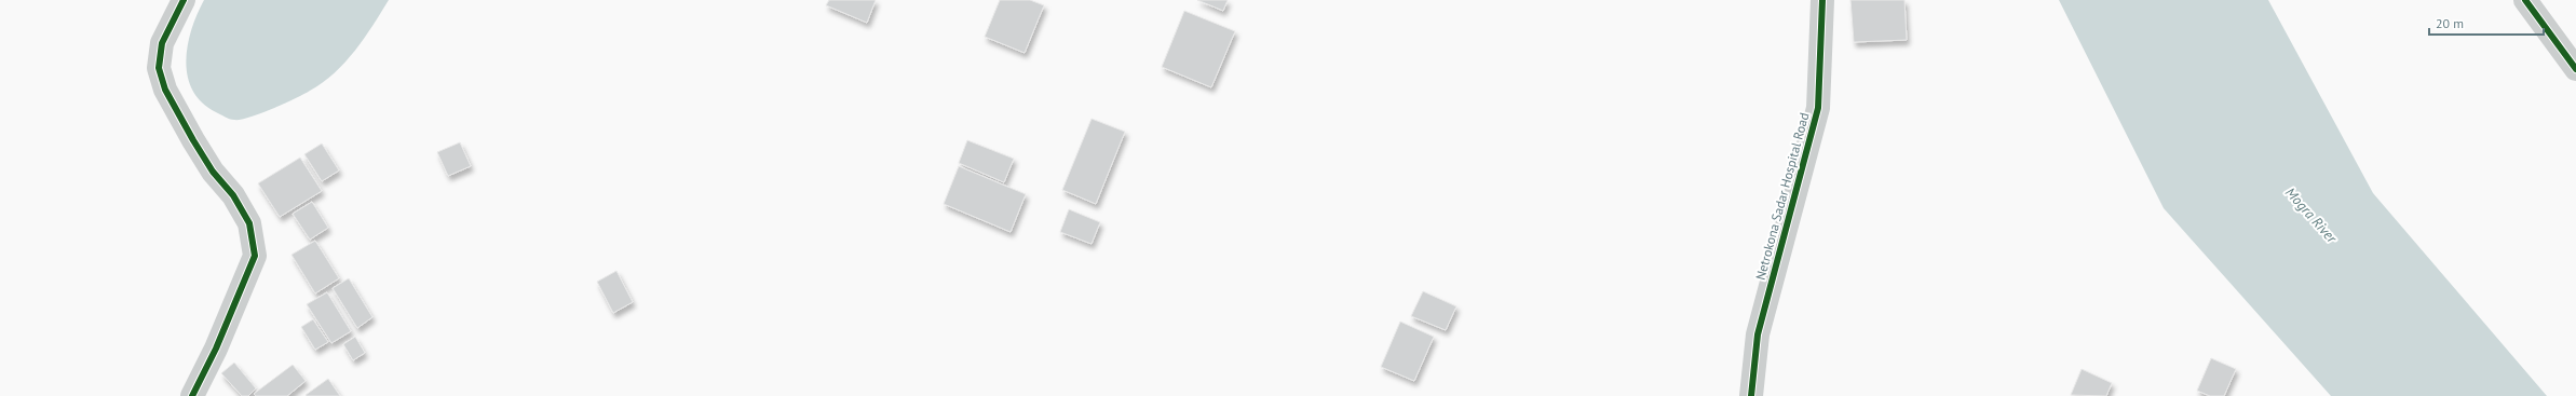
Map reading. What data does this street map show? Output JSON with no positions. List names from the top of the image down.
{
  "streets": {
    "street": ["Netrokona Sadar Hospital Road"]
  },
  "water": ["Mogra River"],
  "scale_bar": "20 m"
}
